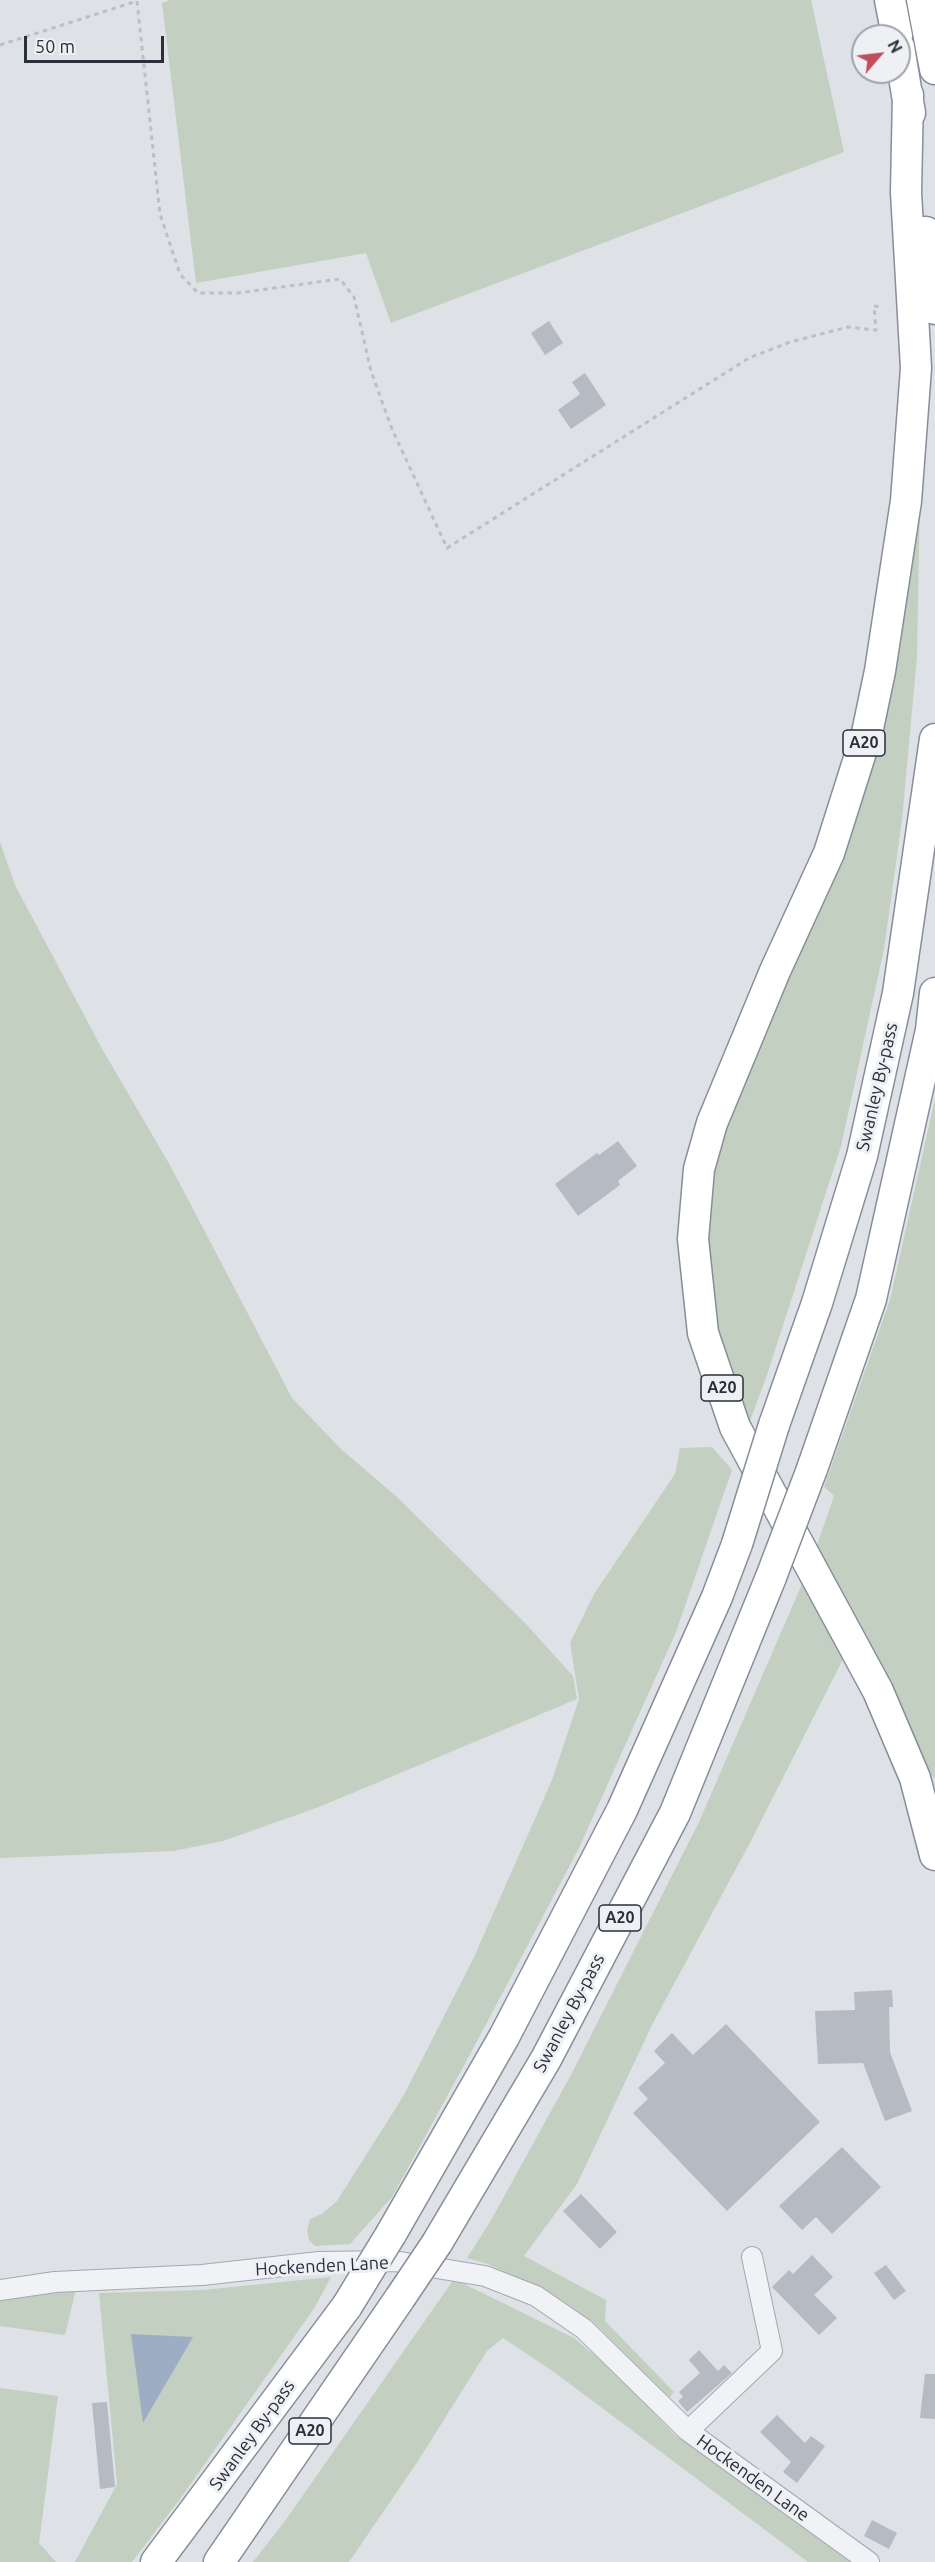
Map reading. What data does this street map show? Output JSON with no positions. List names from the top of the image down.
{
  "streets": {
    "highway": ["A20", "Swanley By-pass"],
    "street": ["Hockenden Lane"]
  },
  "scale_bar": "50 m",
  "north": "top right"
}
